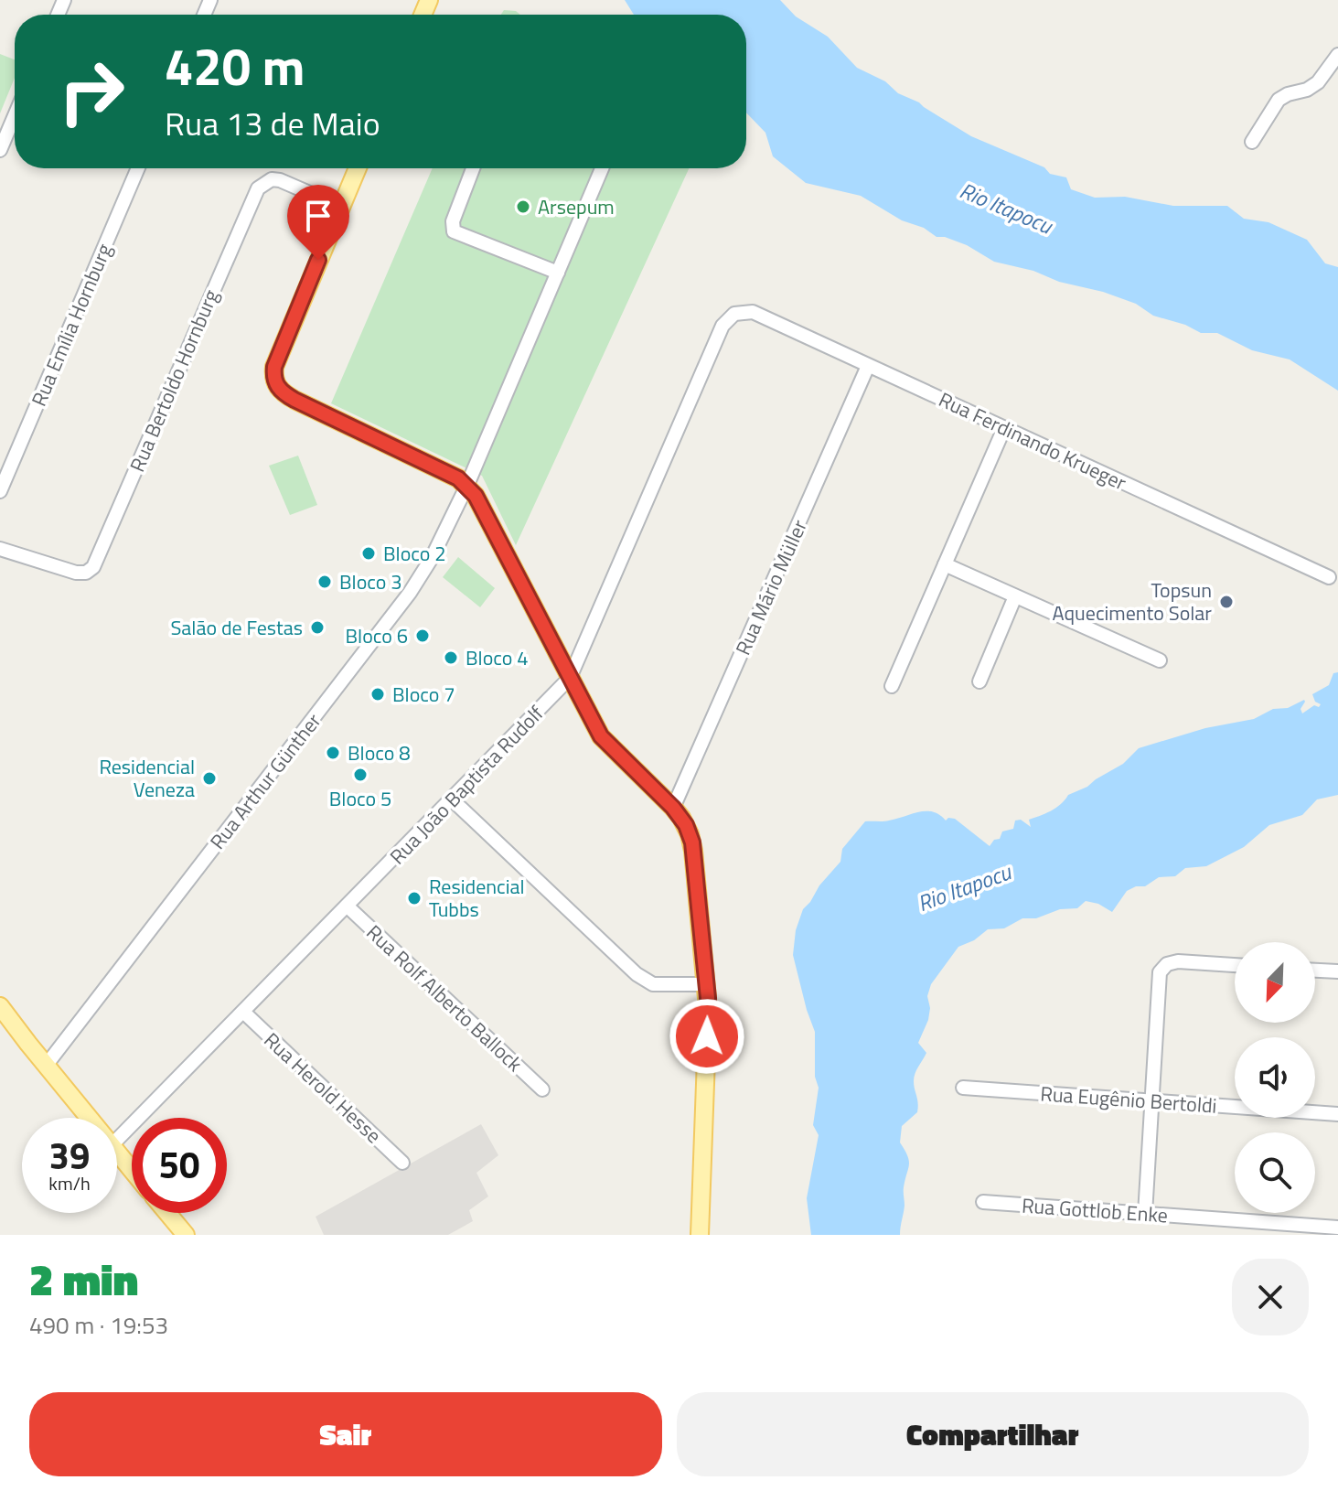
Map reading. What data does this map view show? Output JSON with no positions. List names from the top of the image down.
{
  "streets": {
    "street": [
      "Rua Emília Hornburg",
      "Rua Bertoldo Hornburg",
      "Rua Ferdinando Krueger",
      "Rua Mário Müller",
      "Rua Arthur Günther",
      "Rua João Baptista Rudolf",
      "Rua Rolf Alberto Ballock",
      "Rua Herold Hesse",
      "Rua Eugênio Bertoldi",
      "Rua Gottlob Enke"
    ]
  },
  "crossings": [
    ["Rua Ferdinando Krueger", "Rua Mário Müller"],
    ["Rua Ferdinando Krueger", "Rua João Baptista Rudolf"],
    ["Rua João Baptista Rudolf", "Rua Rolf Alberto Ballock"],
    ["Rua João Baptista Rudolf", "Rua Herold Hesse"]
  ],
  "water": ["Rio Itapocu"],
  "places": [
    "Arsepum",
    "Bloco 2",
    "Bloco 3",
    "Topsun Aquecimento Solar",
    "Salão de Festas",
    "Bloco 6",
    "Bloco 4",
    "Bloco 7",
    "Bloco 8",
    "Bloco 5",
    "Residencial Veneza",
    "Residencial Tubbs"
  ],
  "north": "bottom left",
  "page": {
    "turn": ["420 m", "Rua 13 de Maio"],
    "speed": "39 km/h",
    "limit": "50",
    "heading": ["2 min", "490 m · 19:53"],
    "buttons": ["Sair", "Compartilhar"]
  }
}
